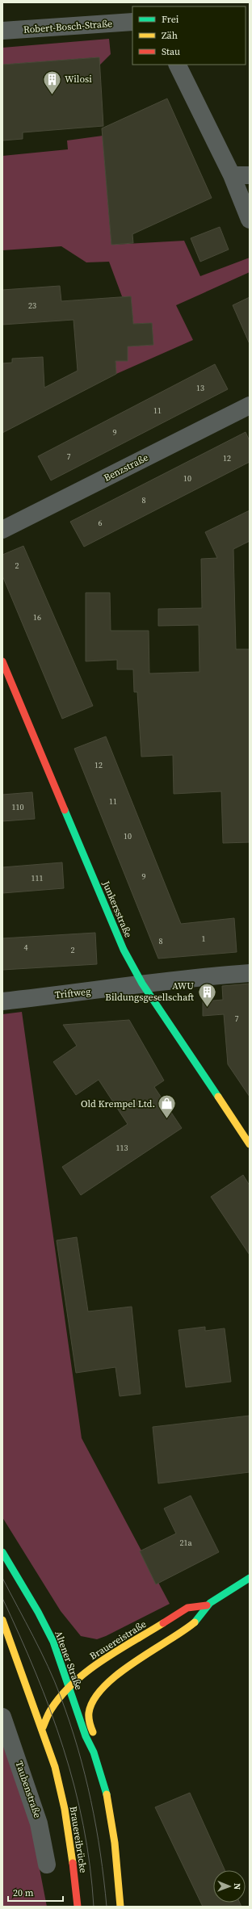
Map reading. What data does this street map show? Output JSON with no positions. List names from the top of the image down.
{
  "streets": {
    "street": [
      "Robert-Bosch-Straße",
      "Benzstraße",
      "Junkersstraße",
      "Triftweg",
      "Brauereistraße",
      "Altener Straße",
      "Taubenstraße",
      "Brauereibrücke"
    ]
  },
  "crossings": [
    ["Junkersstraße", "Triftweg"],
    ["Brauereistraße", "Altener Straße"],
    ["Brauereistraße", "Brauereibrücke"]
  ],
  "places": {
    "building": ["Wilosi", "AWU Bildungsgesellschaft"],
    "shop": ["Old Krempel Ltd."]
  },
  "house_numbers": [
    "23",
    "13",
    "11",
    "9",
    "7",
    "12",
    "10",
    "8",
    "6",
    "2",
    "16",
    "12",
    "11",
    "110",
    "10",
    "9",
    "111",
    "1",
    "8",
    "4",
    "2",
    "7",
    "113",
    "21a"
  ],
  "legend": ["Frei", "Zäh", "Stau"],
  "scale_bar": "20 m",
  "north": "right"
}
